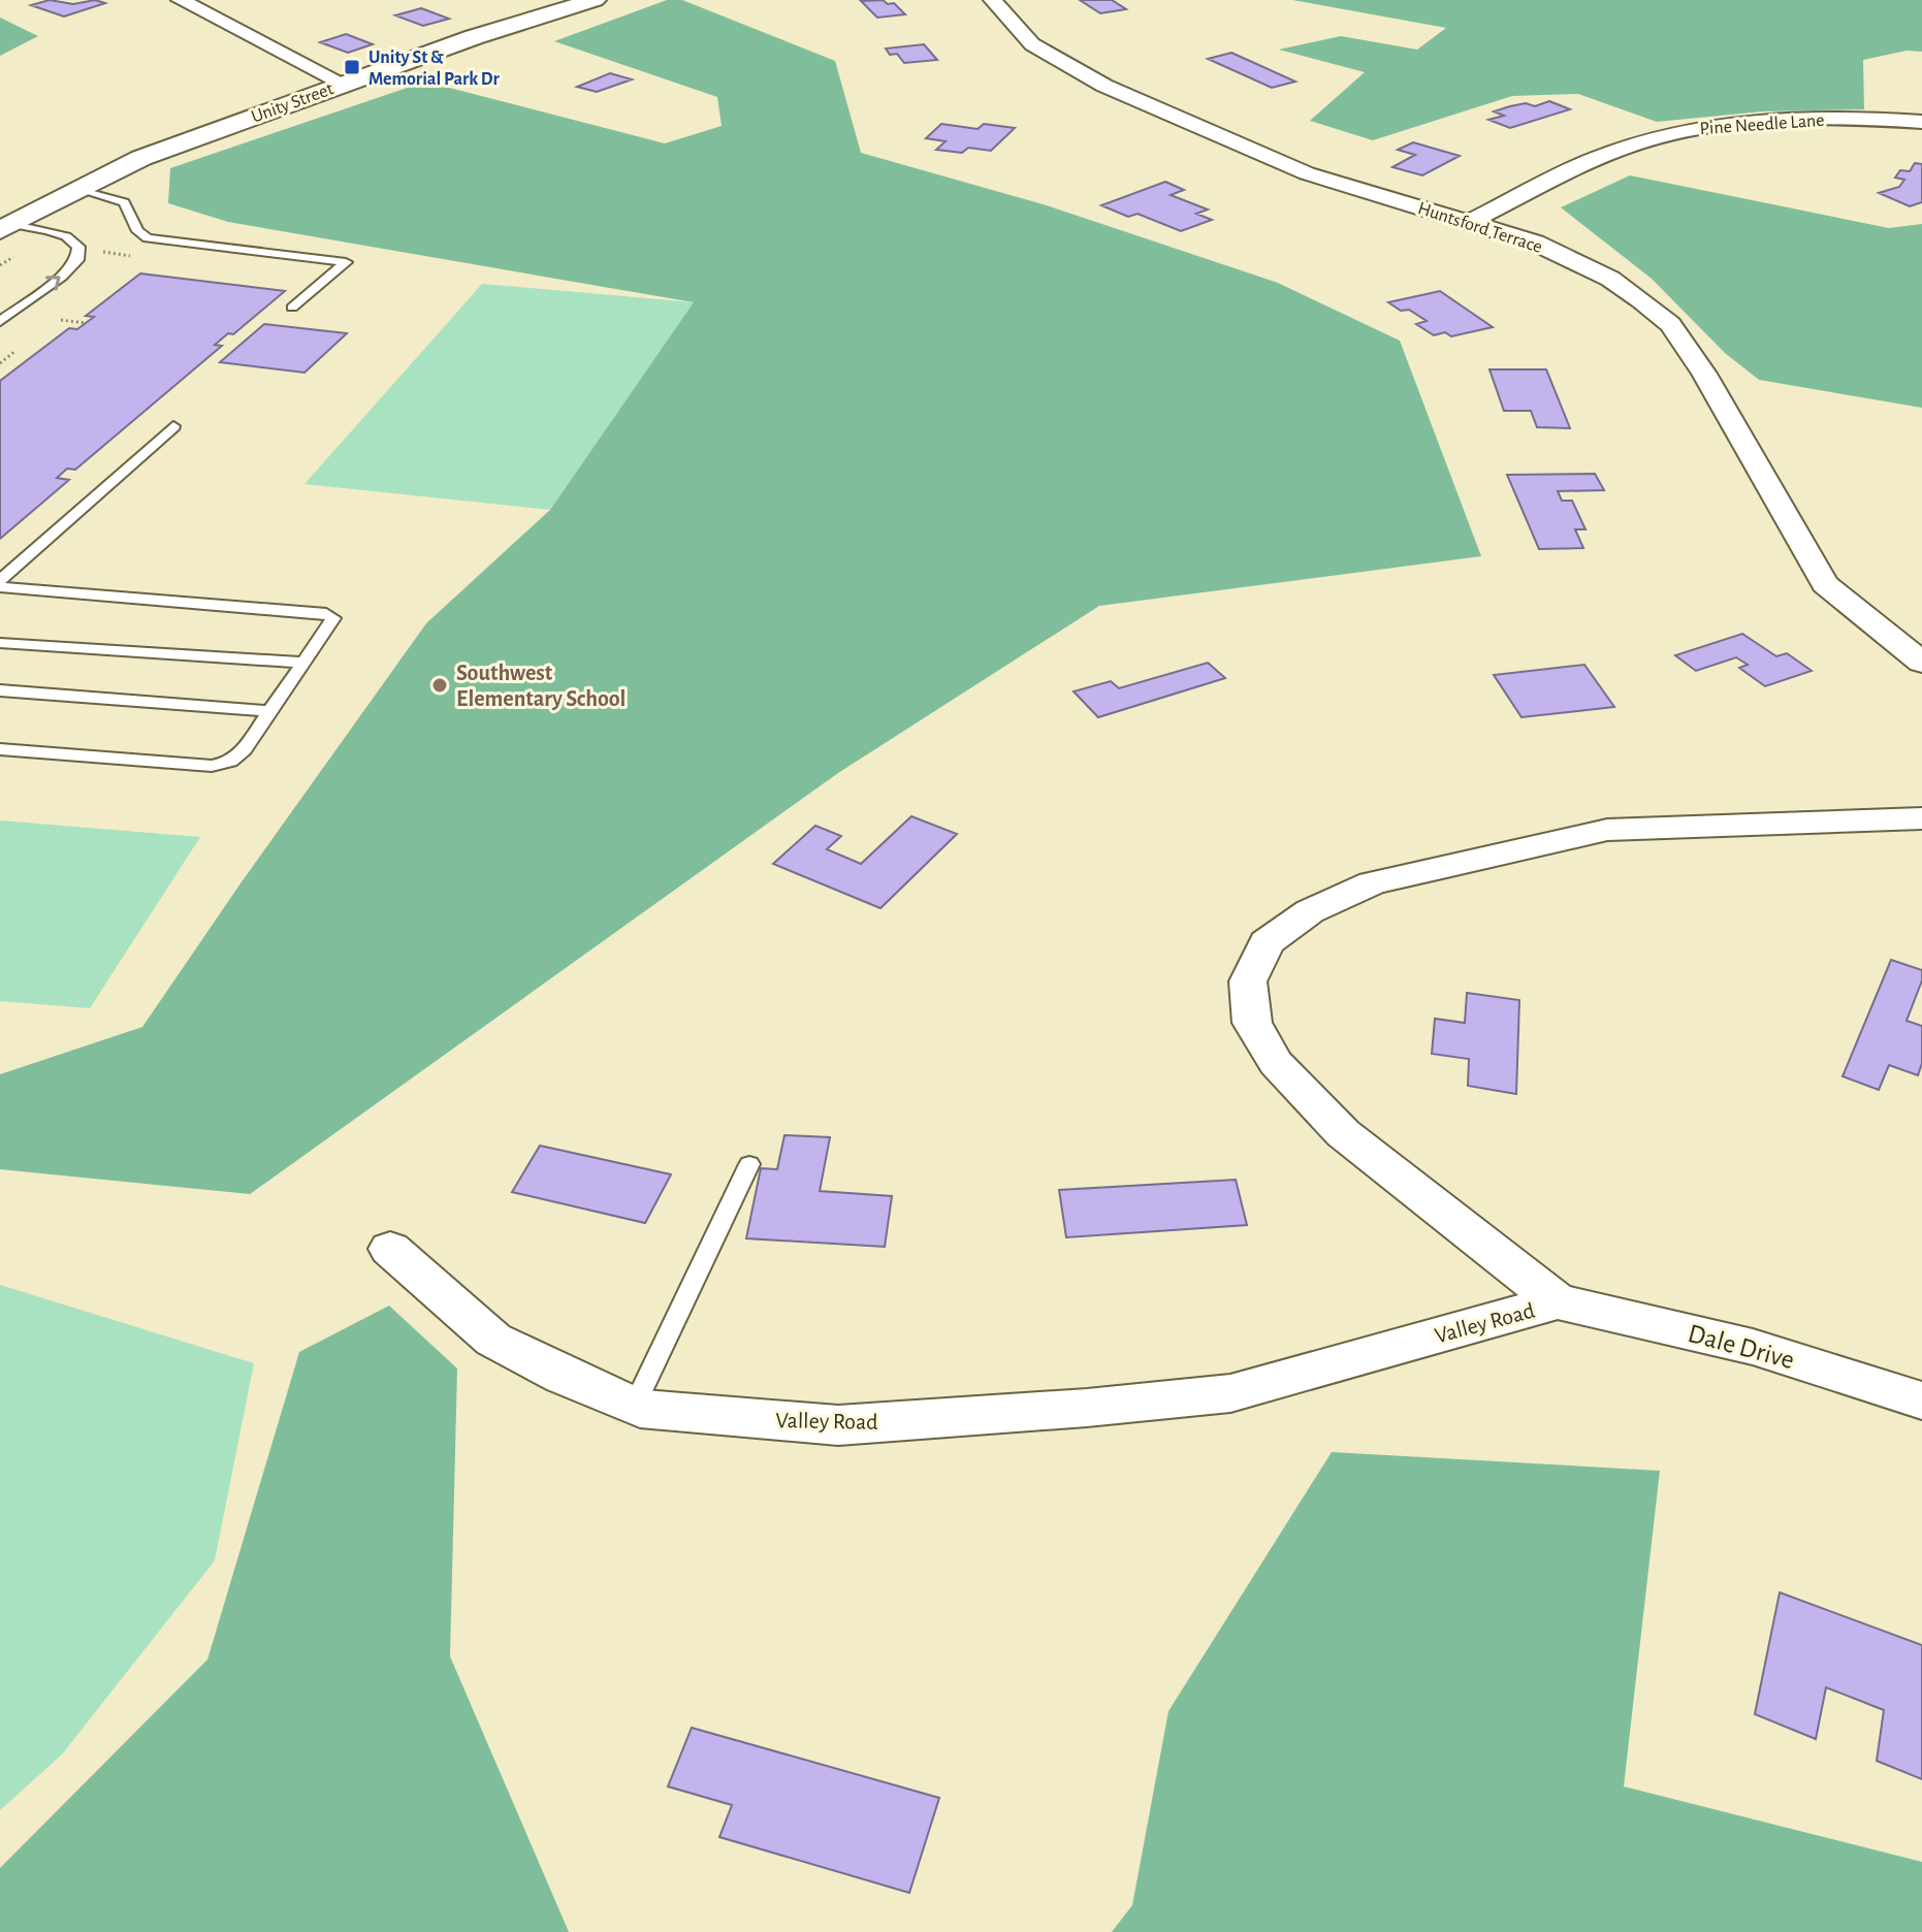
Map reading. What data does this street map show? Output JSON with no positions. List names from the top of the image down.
{
  "streets": {
    "street": [
      "Unity Street",
      "Pine Needle Lane",
      "Huntsford Terrace",
      "Valley Road",
      "Dale Drive"
    ]
  },
  "crossings": [
    ["Pine Needle Lane", "Huntsford Terrace"],
    ["Valley Road", "Dale Drive"]
  ],
  "places": {
    "transit": ["Unity St & Memorial Park Dr"],
    "other": ["Southwest Elementary School"]
  }
}
